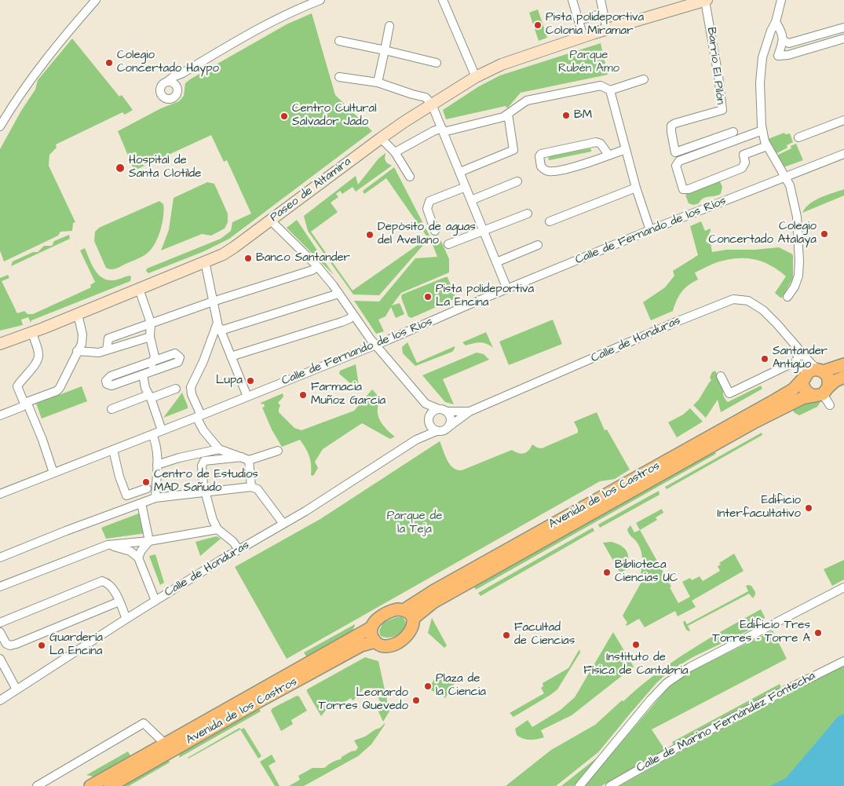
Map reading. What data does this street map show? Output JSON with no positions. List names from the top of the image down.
{
  "streets": {
    "main road": ["Paseo de Altamira", "Avenida de los Castros"],
    "street": [
      "Barrio El Pilón",
      "Calle de Fernando de los Ríos",
      "Calle de Honduras",
      "Calle de Marino Fernández Fontecha"
    ]
  },
  "crossings": [
    ["Barrio El Pilón", "Paseo de Altamira"],
    ["Calle de Honduras", "Avenida de los Castros"]
  ],
  "parks": ["Parque Rubén Amo", "Parque de la Teja"],
  "places": [
    "Pista polideportiva Colonia Miramar",
    "Colegio Concertado Haypo",
    "BM",
    "Centro Cultural Salvador Jado",
    "Hospital de Santa Clotilde",
    "Colegio Concertado Atalaya",
    "Depósito de aguas del Avellano",
    "Banco Santander",
    "Pista polideportiva La Encina",
    "Santander Antigüo",
    "Lupa",
    "Farmacia Muñoz García",
    "Centro de Estudios MAD Sañudo",
    "Edificio Interfacultativo",
    "Biblioteca Ciencias UC",
    "Edificio Tres Torres - Torre A",
    "Facultad de Ciencias",
    "Instituto de Física de Cantabria",
    "Guardería La Encina",
    "Plaza de la Ciencia",
    "Leonardo Torres Quevedo"
  ]
}
